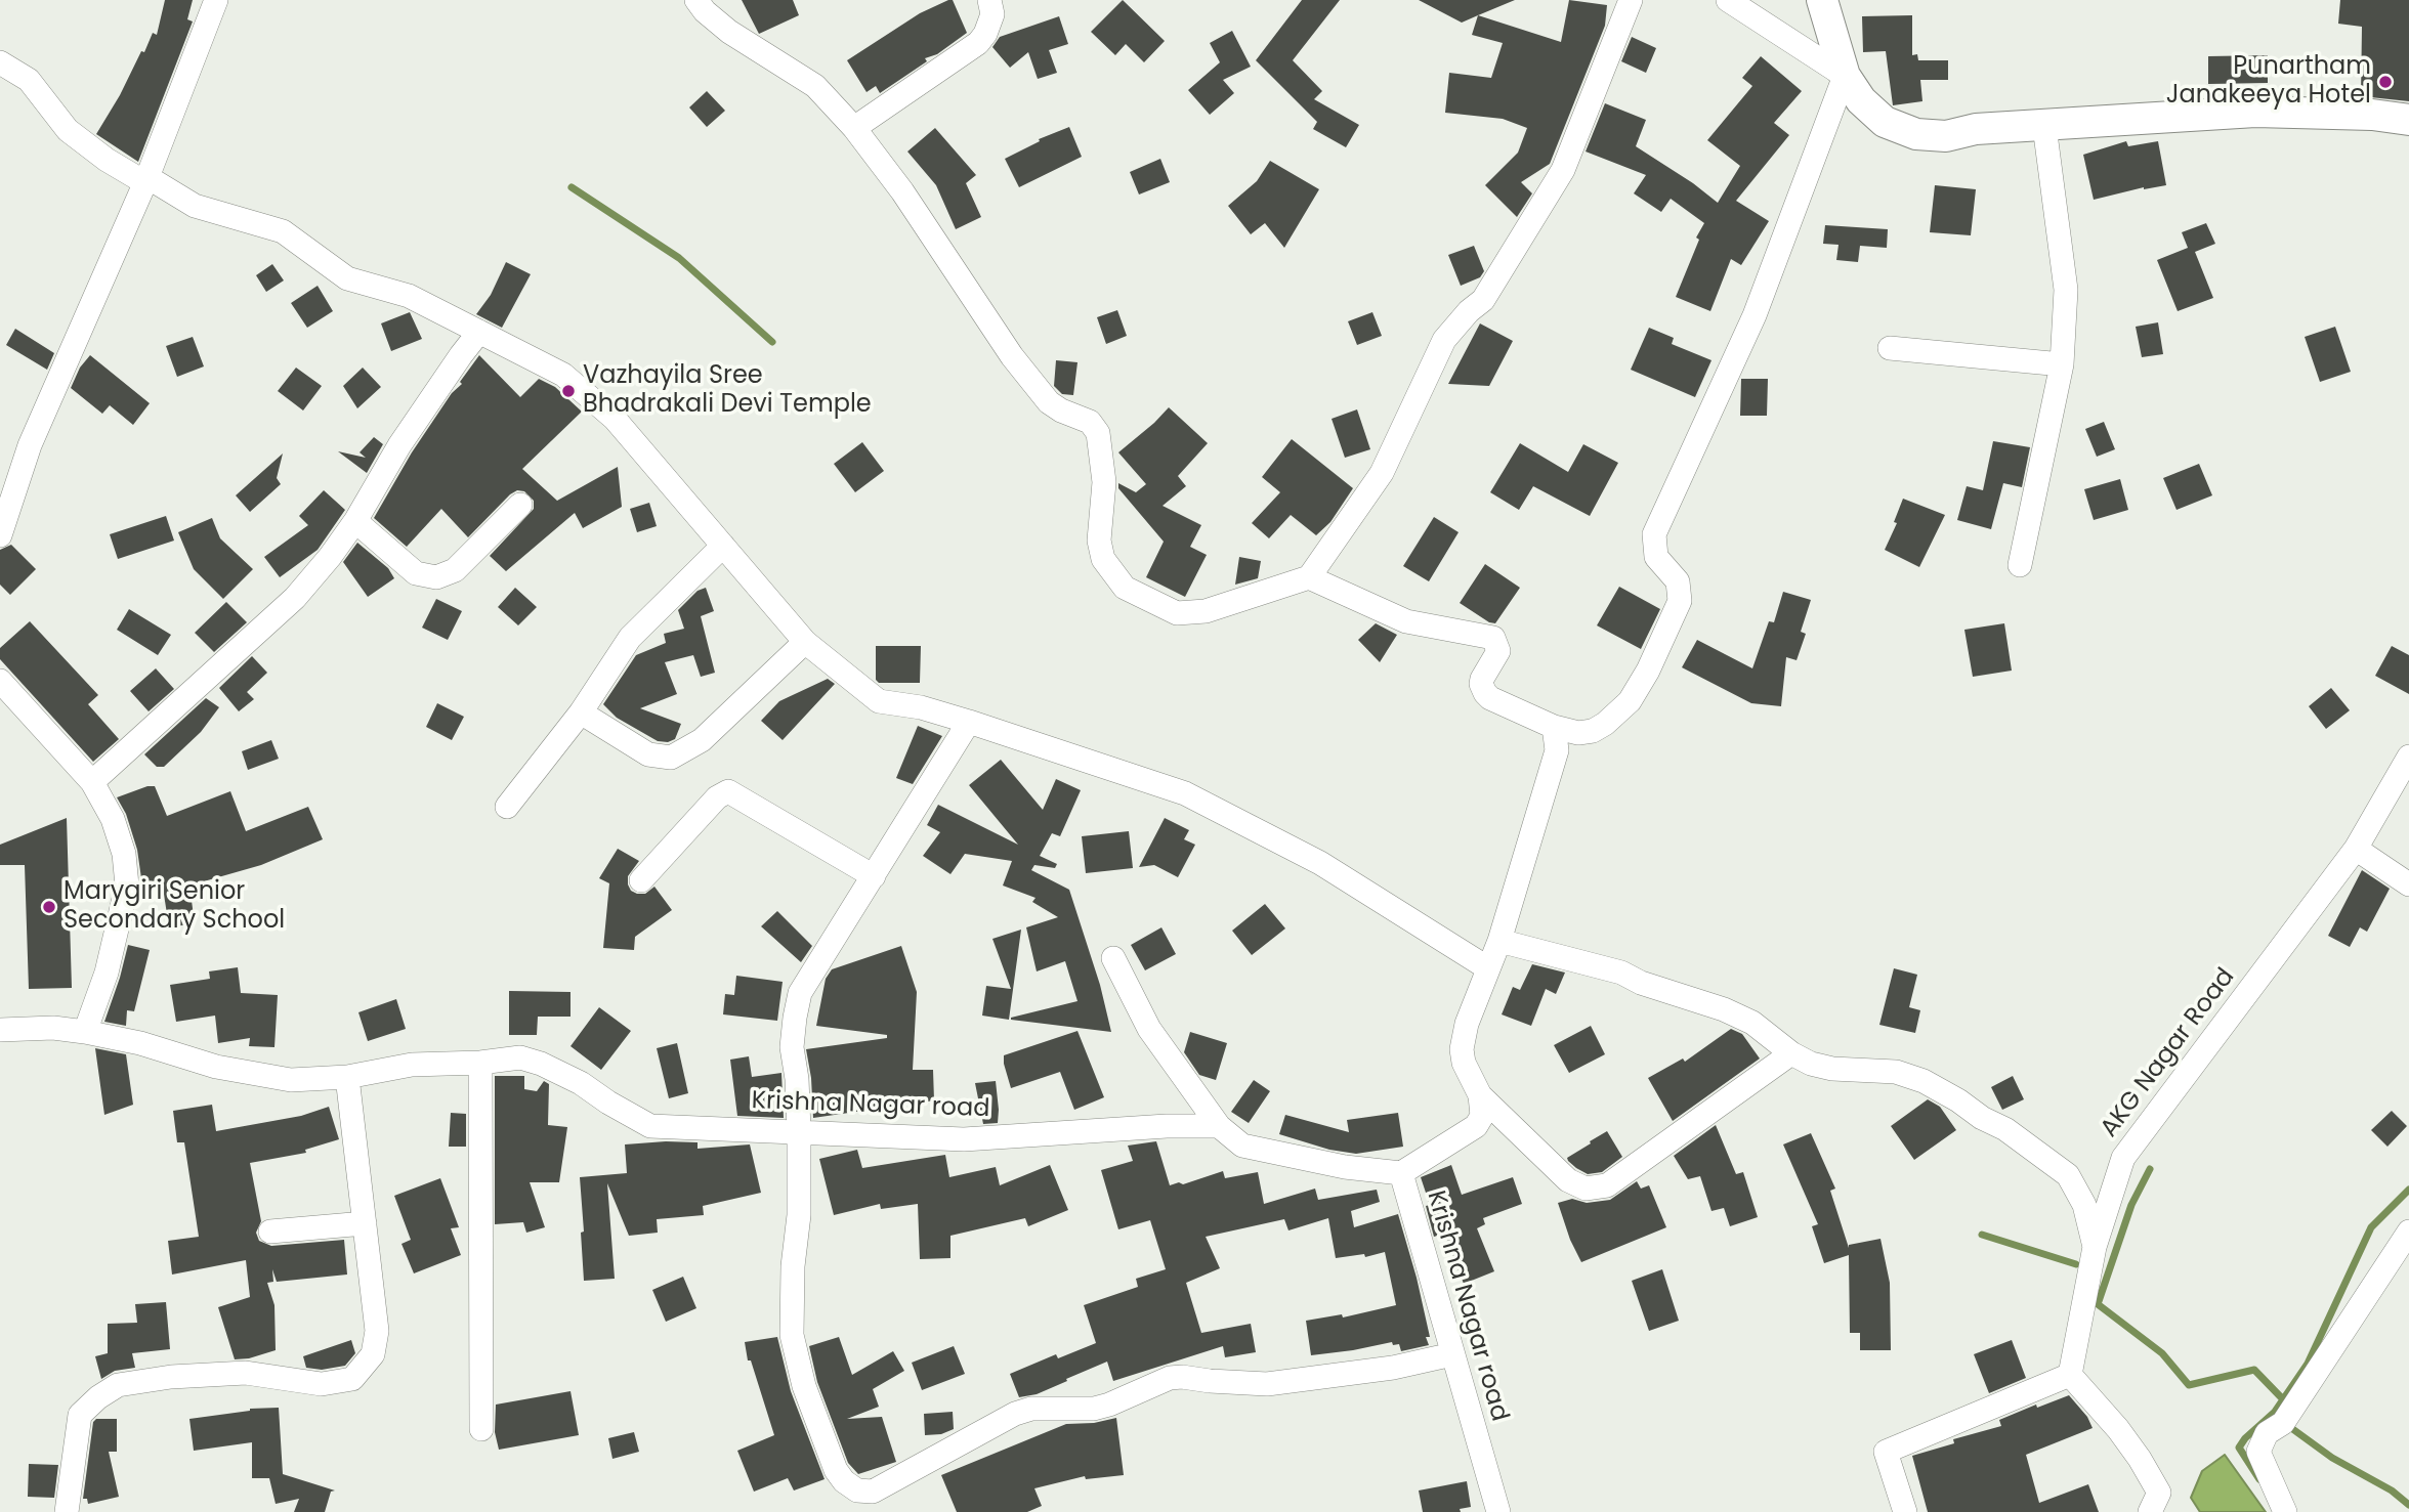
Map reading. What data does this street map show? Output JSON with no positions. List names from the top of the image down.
{
  "streets": {
    "street": ["AKG Nagar Road", "Krishna Nagar road"]
  },
  "places": ["Punartham Janakeeya Hotel", "Vazhayila Sree Bhadrakali Devi Temple", "Marygiri Senior Secondary School"]
}
